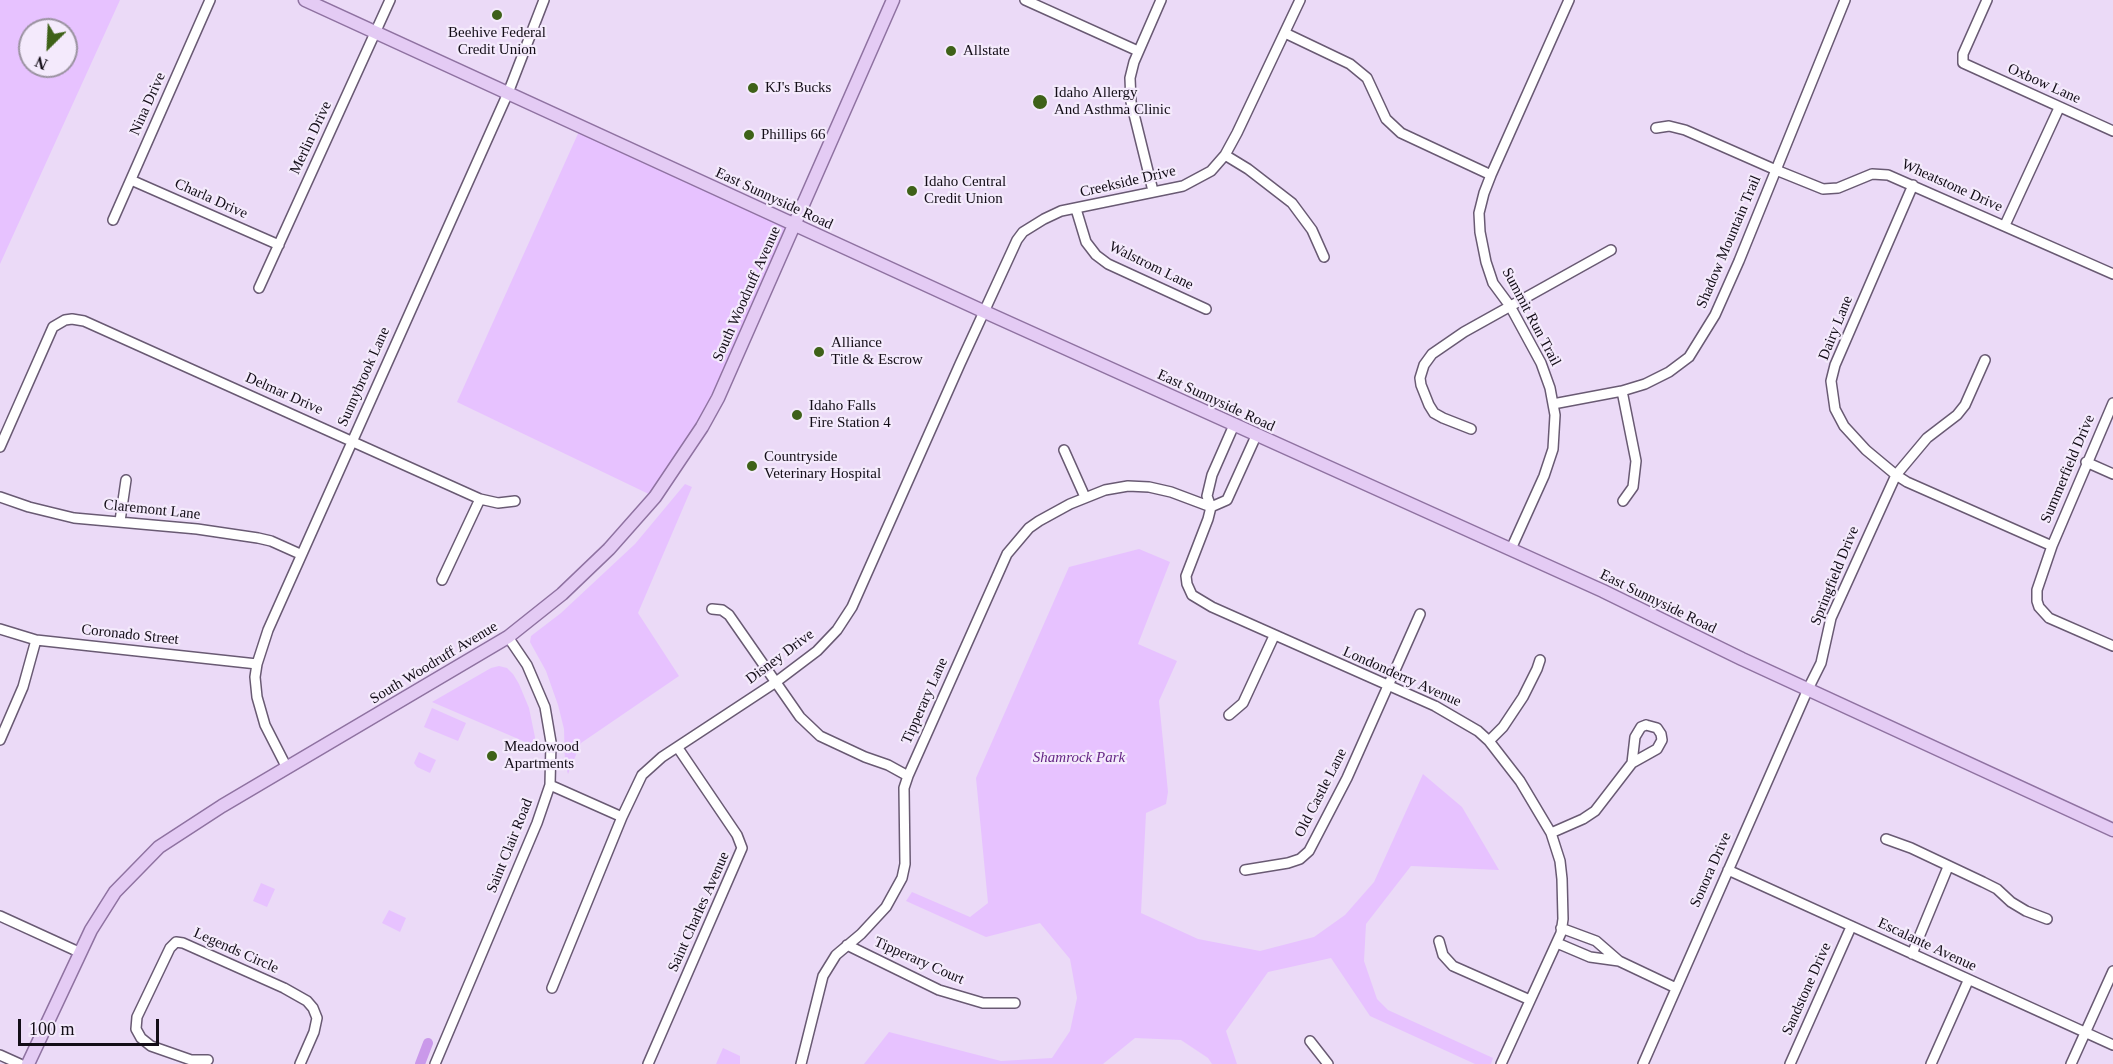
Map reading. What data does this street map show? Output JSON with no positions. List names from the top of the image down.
{
  "streets": {
    "main road": ["East Sunnyside Road", "South Woodruff Avenue"],
    "street": [
      "Oxbow Lane",
      "Nina Drive",
      "Merlin Drive",
      "Creekside Drive",
      "Wheatstone Drive",
      "Charla Drive",
      "Shadow Mountain Trail",
      "Walstrom Lane",
      "Summit Run Trail",
      "Dairy Lane",
      "Sunnybrook Lane",
      "Delmar Drive",
      "Summerfield Drive",
      "Claremont Lane",
      "Springfield Drive",
      "Coronado Street",
      "Disney Drive",
      "Londonderry Avenue",
      "Tipperary Lane",
      "Old Castle Lane",
      "Saint Clair Road",
      "Sonora Drive",
      "Saint Charles Avenue",
      "Escalante Avenue",
      "Legends Circle",
      "Tipperary Court",
      "Sandstone Drive"
    ]
  },
  "crossings": [
    ["Nina Drive", "Charla Drive"],
    ["Merlin Drive", "Charla Drive"],
    ["Merlin Drive", "East Sunnyside Road"],
    ["Creekside Drive", "East Sunnyside Road"],
    ["Creekside Drive", "Walstrom Lane"],
    ["Creekside Drive", "Disney Drive"],
    ["Wheatstone Drive", "Shadow Mountain Trail"],
    ["Wheatstone Drive", "Dairy Lane"],
    ["East Sunnyside Road", "South Woodruff Avenue"],
    ["East Sunnyside Road", "Summit Run Trail"],
    ["East Sunnyside Road", "Sunnybrook Lane"],
    ["East Sunnyside Road", "Springfield Drive"],
    ["East Sunnyside Road", "Disney Drive"],
    ["East Sunnyside Road", "Londonderry Avenue"],
    ["East Sunnyside Road", "Sonora Drive"],
    ["Shadow Mountain Trail", "Summit Run Trail"],
    ["South Woodruff Avenue", "Sunnybrook Lane"],
    ["South Woodruff Avenue", "Saint Clair Road"],
    ["Dairy Lane", "Summerfield Drive"],
    ["Dairy Lane", "Springfield Drive"],
    ["Sunnybrook Lane", "Delmar Drive"],
    ["Sunnybrook Lane", "Claremont Lane"],
    ["Sunnybrook Lane", "Coronado Street"],
    ["Springfield Drive", "Sonora Drive"],
    ["Disney Drive", "Saint Charles Avenue"],
    ["Londonderry Avenue", "Tipperary Lane"],
    ["Londonderry Avenue", "Old Castle Lane"],
    ["Tipperary Lane", "Tipperary Court"],
    ["Sonora Drive", "Escalante Avenue"],
    ["Escalante Avenue", "Sandstone Drive"]
  ],
  "parks": ["Shamrock Park"],
  "places": [
    "Beehive Federal Credit Union",
    "Allstate",
    "KJ's Bucks",
    "Idaho Allergy And Asthma Clinic",
    "Phillips 66",
    "Idaho Central Credit Union",
    "Alliance Title & Escrow",
    "Idaho Falls Fire Station 4",
    "Countryside Veterinary Hospital",
    "Meadowood Apartments"
  ],
  "scale_bar": "100 m",
  "north": "bottom left"
}
